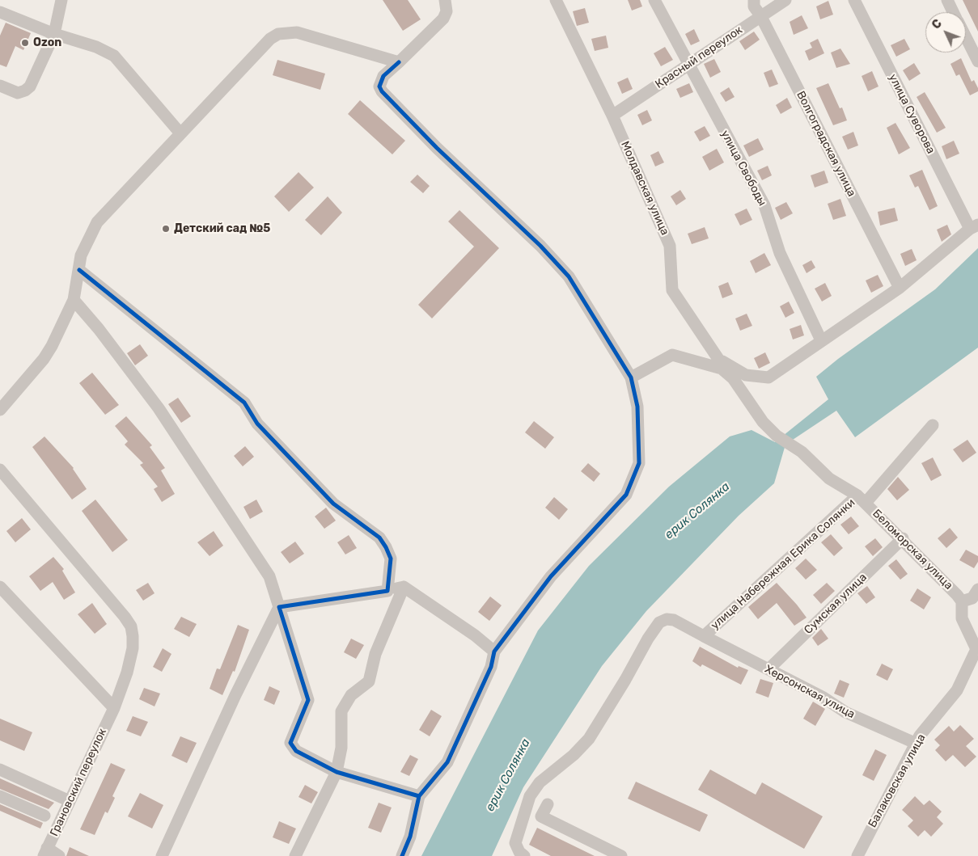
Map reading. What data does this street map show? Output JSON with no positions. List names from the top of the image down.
{
  "streets": {
    "street": [
      "Красный переулок",
      "улица Суворова",
      "Волгоградская улица",
      "улица Свободы",
      "Молдавская улица",
      "Беломорская улица",
      "улица Набережная Ерика Солянки",
      "Сумская улица",
      "Херсонская улица",
      "Балаковская улица",
      "Грановский переулок"
    ]
  },
  "crossings": [
    ["Красный переулок", "Волгоградская улица"],
    ["Красный переулок", "улица Свободы"],
    ["Красный переулок", "Молдавская улица"],
    ["Молдавская улица", "Беломорская улица"],
    ["Беломорская улица", "улица Набережная Ерика Солянки"],
    ["Беломорская улица", "Сумская улица"],
    ["улица Набережная Ерика Солянки", "Херсонская улица"],
    ["Сумская улица", "Херсонская улица"],
    ["Херсонская улица", "Балаковская улица"]
  ],
  "water": ["ерик Солянка"],
  "places": ["Ozon", "Детский сад №5"],
  "north": "top left"
}
